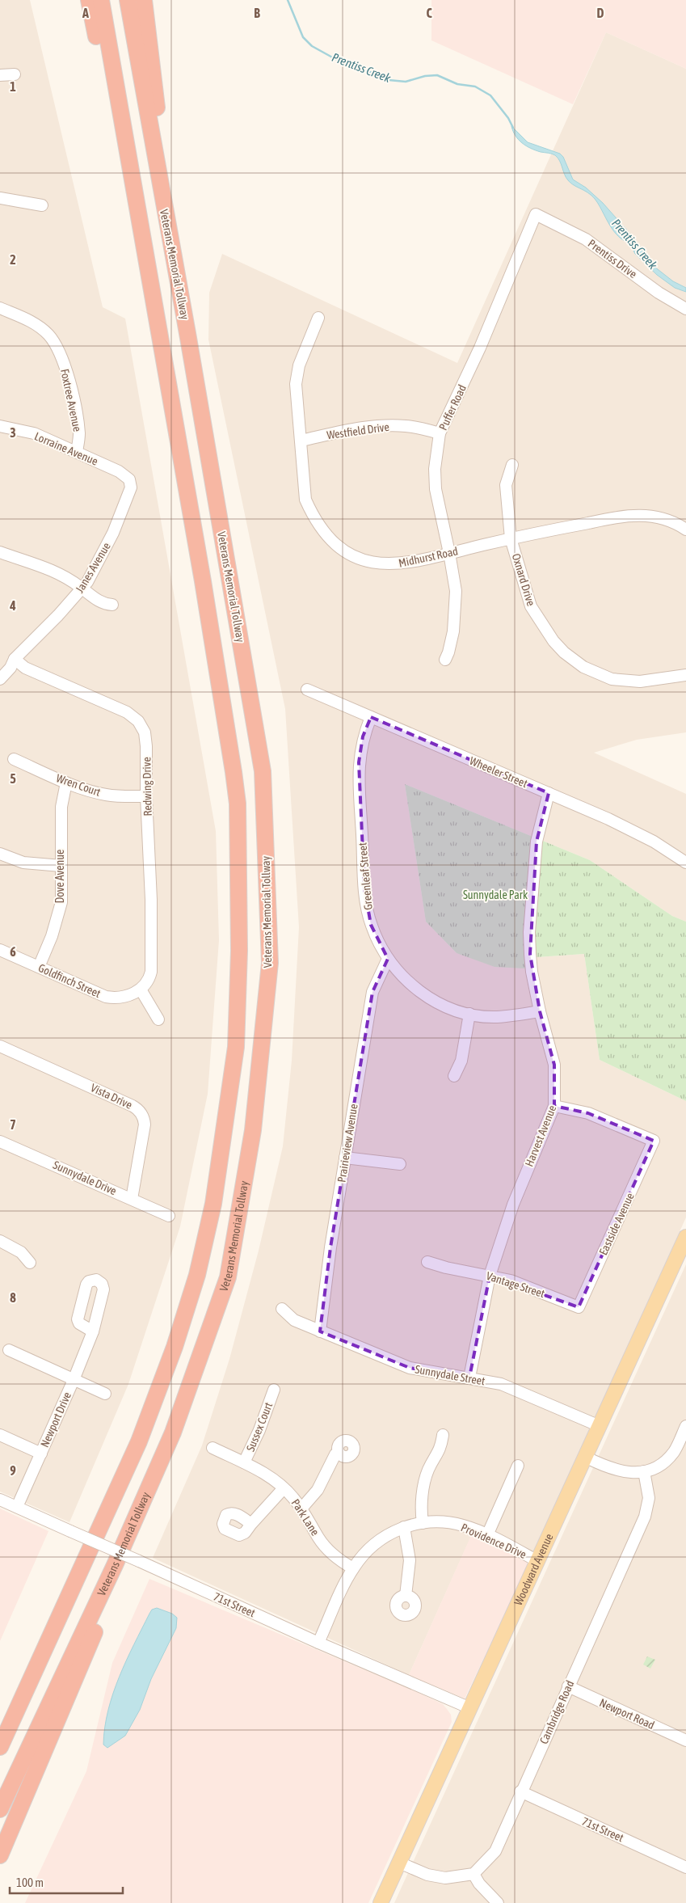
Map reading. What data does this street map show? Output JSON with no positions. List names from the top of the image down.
{
  "streets": {
    "highway": ["Veterans Memorial Tollway"],
    "main road": ["Woodward Avenue"],
    "street": [
      "Prentiss Drive",
      "Foxtree Avenue",
      "Puffer Road",
      "Westfield Drive",
      "Lorraine Avenue",
      "Midhurst Road",
      "Janes Avenue",
      "Oxnard Drive",
      "Wheeler Street",
      "Wren Court",
      "Redwing Drive",
      "Dove Avenue",
      "Greenleaf Street",
      "Goldfinch Street",
      "Vista Drive",
      "Harvest Avenue",
      "Prairieview Avenue",
      "Sunnydale Drive",
      "Eastside Avenue",
      "Vantage Street",
      "Sunnydale Street",
      "Newport Drive",
      "Sussex Court",
      "Park Lane",
      "Providence Drive",
      "71st Street",
      "Cambridge Road",
      "Newport Road"
    ]
  },
  "crossings": [
    ["Prentiss Drive", "Puffer Road"],
    ["Foxtree Avenue", "Lorraine Avenue"],
    ["Puffer Road", "Westfield Drive"],
    ["Puffer Road", "Midhurst Road"],
    ["Westfield Drive", "Midhurst Road"],
    ["Lorraine Avenue", "Janes Avenue"],
    ["Midhurst Road", "Oxnard Drive"],
    ["Janes Avenue", "Redwing Drive"],
    ["Wheeler Street", "Greenleaf Street"],
    ["Wheeler Street", "Harvest Avenue"],
    ["Wren Court", "Redwing Drive"],
    ["Wren Court", "Dove Avenue"],
    ["Redwing Drive", "Goldfinch Street"],
    ["Dove Avenue", "Goldfinch Street"],
    ["Greenleaf Street", "Harvest Avenue"],
    ["Greenleaf Street", "Prairieview Avenue"],
    ["Vista Drive", "Sunnydale Drive"],
    ["Harvest Avenue", "Eastside Avenue"],
    ["Harvest Avenue", "Vantage Street"],
    ["Harvest Avenue", "Sunnydale Street"],
    ["Prairieview Avenue", "Sunnydale Street"],
    ["Eastside Avenue", "Vantage Street"],
    ["Sunnydale Street", "Woodward Avenue"],
    ["Newport Drive", "71st Street"],
    ["Sussex Court", "Park Lane"],
    ["Park Lane", "Providence Drive"],
    ["Providence Drive", "Woodward Avenue"],
    ["Providence Drive", "71st Street"],
    ["Woodward Avenue", "71st Street"],
    ["71st Street", "Cambridge Road"],
    ["Cambridge Road", "Newport Road"]
  ],
  "water": ["Prentiss Creek"],
  "parks": ["Sunnydale Park"],
  "scale_bar": "100 m",
  "grid": {
    "columns": [
      "A",
      "B",
      "C",
      "D"
    ],
    "rows": [
      "1",
      "2",
      "3",
      "4",
      "5",
      "6",
      "7",
      "8",
      "9"
    ]
  }
}
